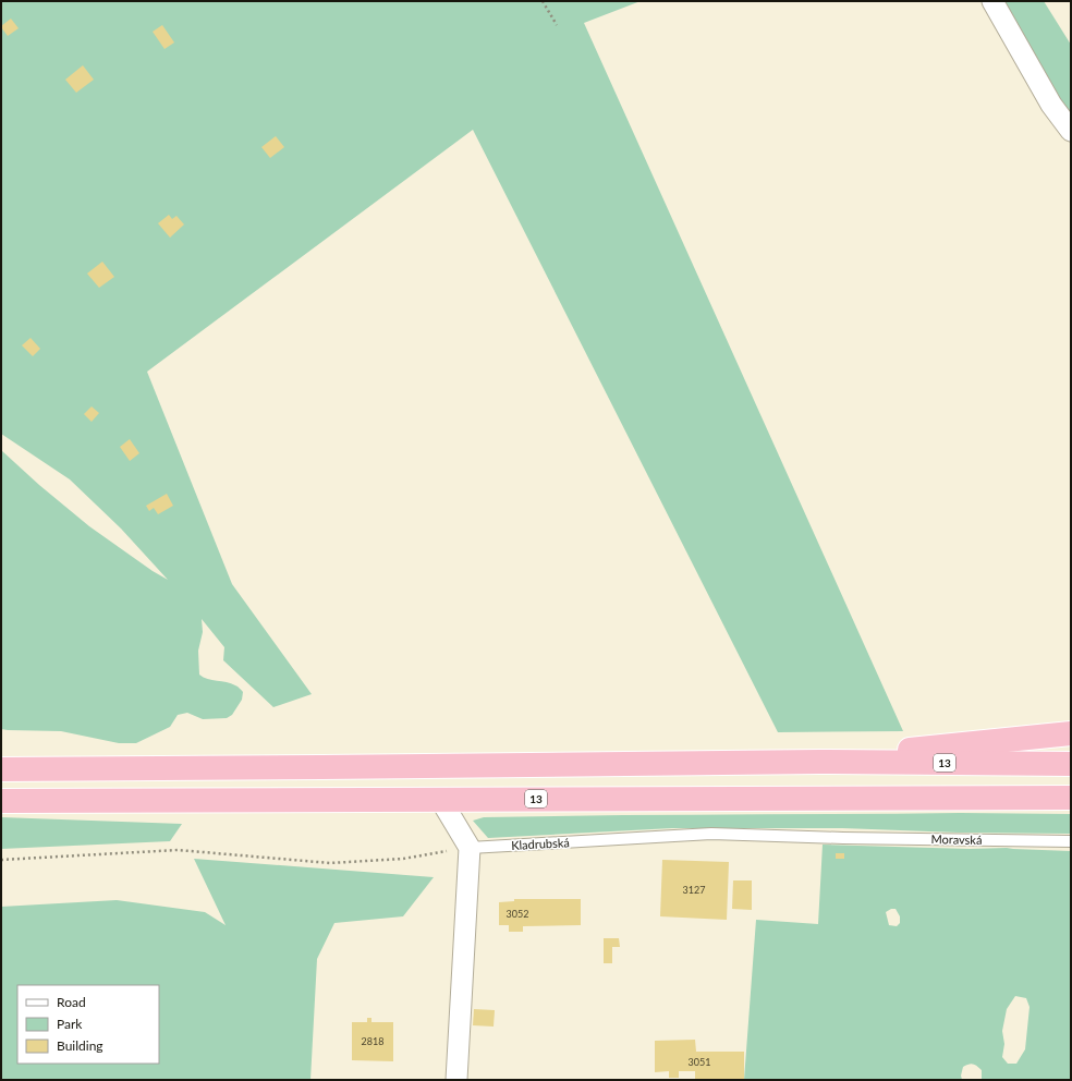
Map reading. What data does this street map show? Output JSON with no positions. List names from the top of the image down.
{
  "streets": {
    "highway": ["13"],
    "lane": ["Moravská", "Kladrubská"]
  },
  "crossings": [
    ["Moravská", "Kladrubská"]
  ],
  "house_numbers": [
    "3127",
    "3052",
    "2818",
    "3051"
  ],
  "legend": ["Road", "Park", "Building"]
}
